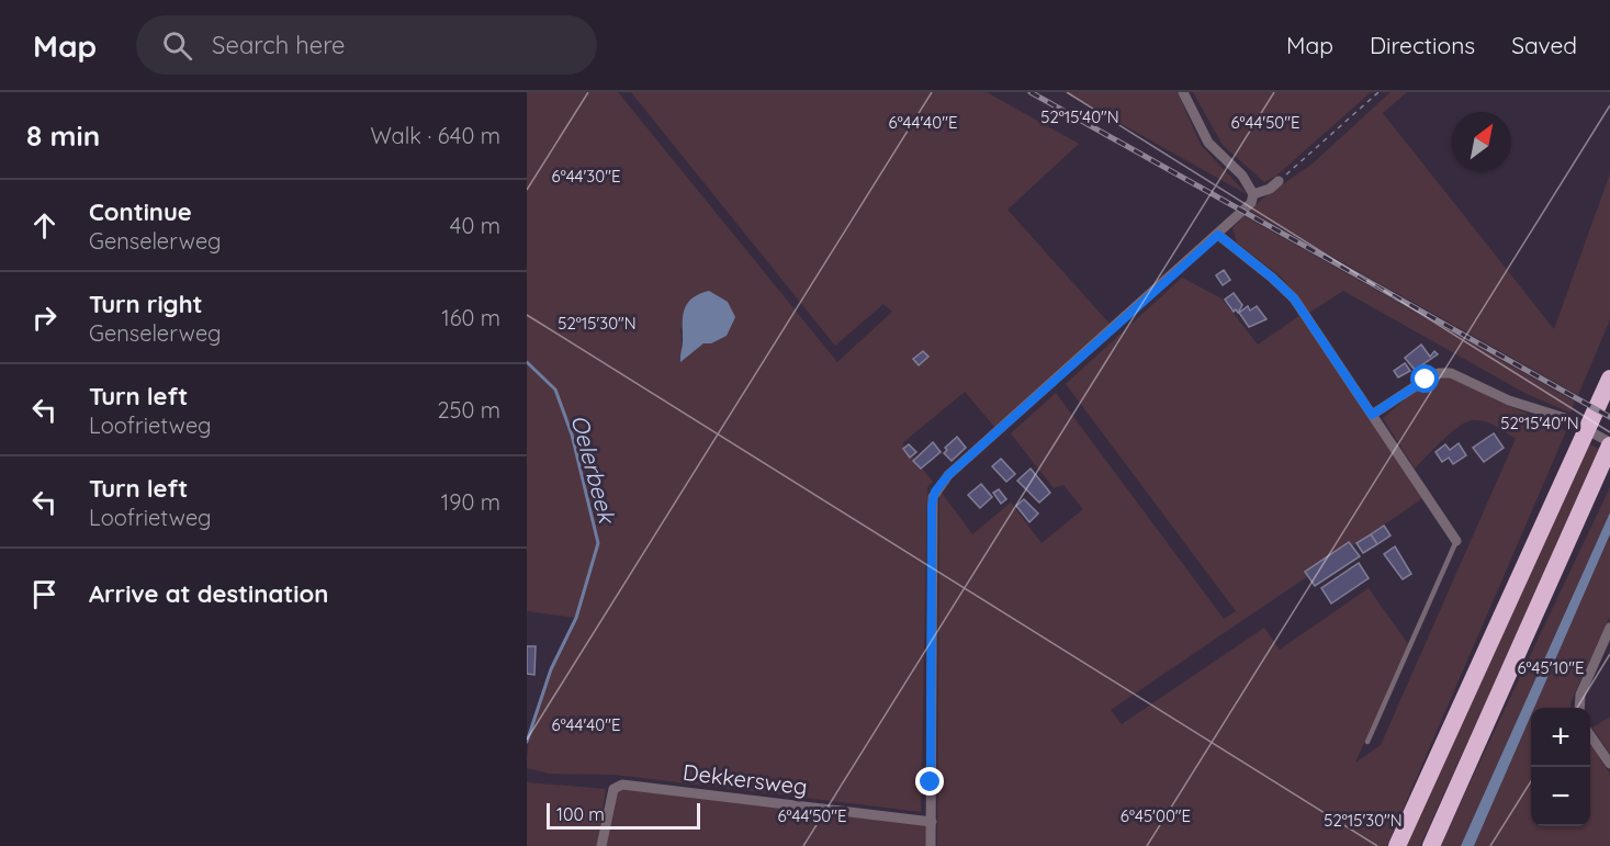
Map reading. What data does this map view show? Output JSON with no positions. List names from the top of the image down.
{
  "streets": {
    "street": ["Dekkersweg"]
  },
  "water": ["Oelerbeek"],
  "scale_bar": "100 m",
  "north": "top right",
  "page": {
    "header": "Map",
    "search": "Search here",
    "nav": ["Map", "Directions", "Saved"],
    "heading": ["8 min", "Walk · 640 m"],
    "list": [
      ["Continue", "Genselerweg", "40 m"],
      ["Turn right", "Genselerweg", "160 m"],
      ["Turn left", "Loofrietweg", "250 m"],
      ["Turn left", "Loofrietweg", "190 m"],
      "Arrive at destination"
    ],
    "map_buttons": ["+", "−"],
    "scale": "100 m"
  },
  "coordinates": [
    "52°15'40\"N",
    "6°44'40\"E",
    "6°44'50\"E",
    "6°44'30\"E",
    "52°15'30\"N",
    "6°45'10\"E",
    "6°45'00\"E"
  ]
}
